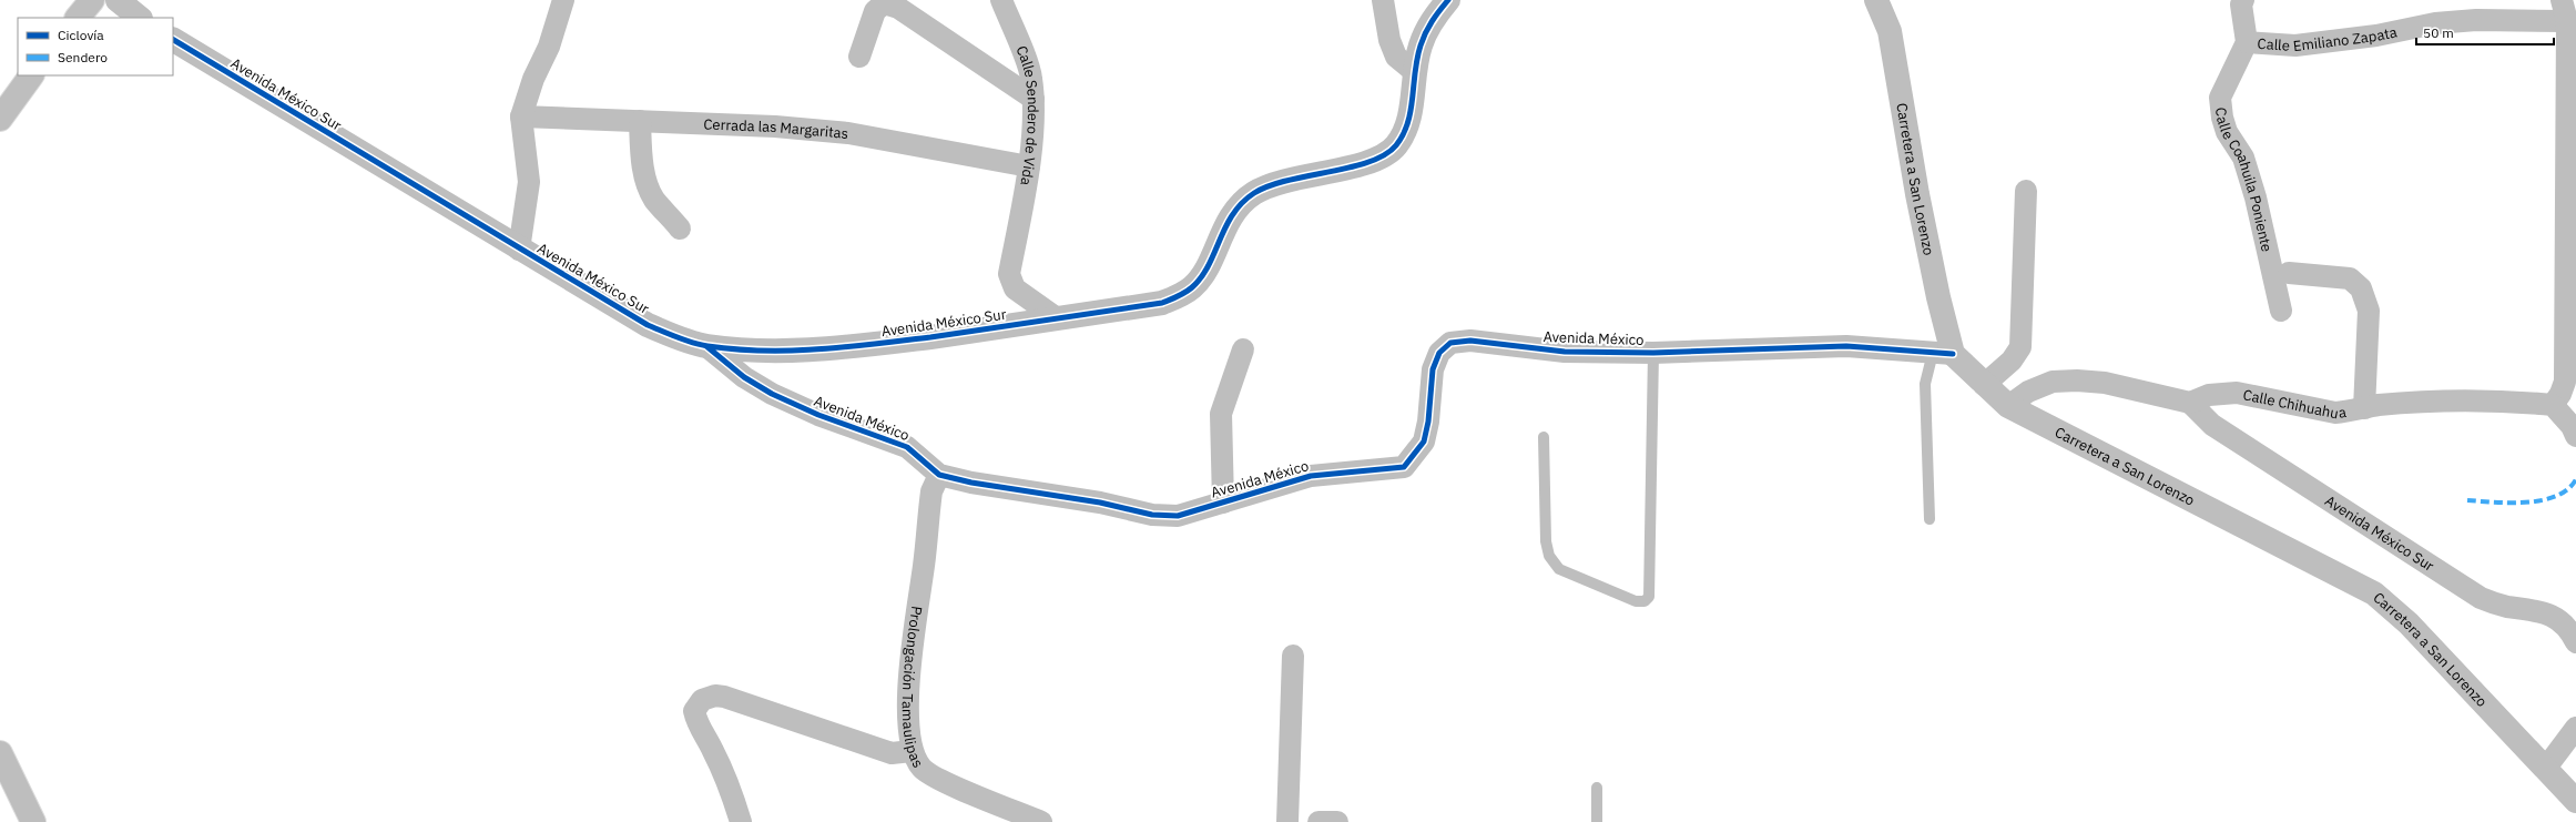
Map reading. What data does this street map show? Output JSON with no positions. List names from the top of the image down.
{
  "streets": {
    "street": [
      "Calle Emiliano Zapata",
      "Avenida México Sur",
      "Calle Sendero de Vida",
      "Cerrada las Margaritas",
      "Carretera a San Lorenzo",
      "Calle Coahuila Poniente",
      "Avenida México",
      "Calle Chihuahua",
      "Prolongación Tamaulipas"
    ]
  },
  "crossings": [
    ["Calle Emiliano Zapata", "Calle Coahuila Poniente"],
    ["Avenida México Sur", "Calle Sendero de Vida"],
    ["Avenida México Sur", "Avenida México"],
    ["Avenida México Sur", "Calle Chihuahua"],
    ["Calle Sendero de Vida", "Cerrada las Margaritas"],
    ["Carretera a San Lorenzo", "Avenida México"],
    ["Avenida México", "Prolongación Tamaulipas"]
  ],
  "legend": ["Ciclovía", "Sendero"],
  "scale_bar": "50 m"
}
